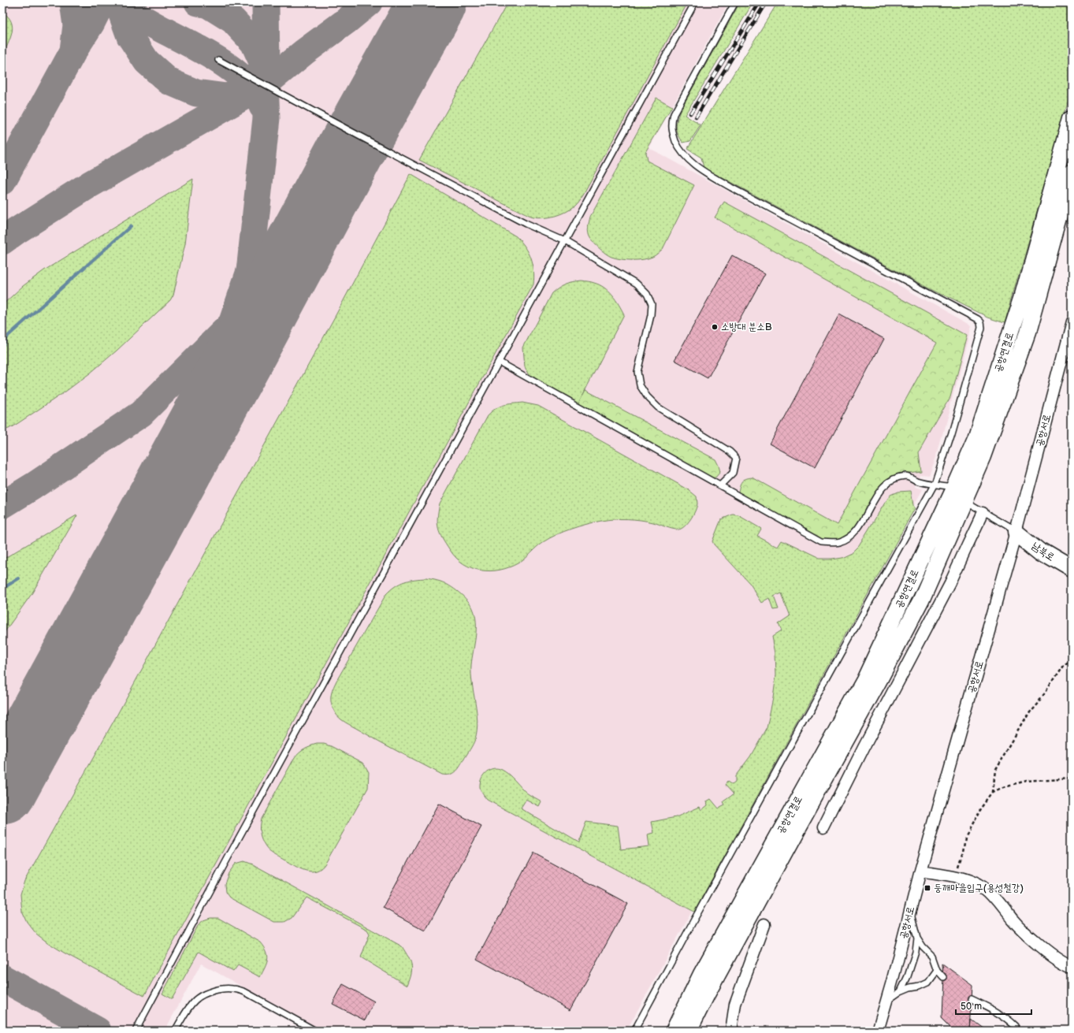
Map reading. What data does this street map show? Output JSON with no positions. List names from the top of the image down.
{
  "streets": {
    "street": ["공항연결로", "공항서로", "남북로"]
  },
  "crossings": [
    ["공항서로", "남북로"]
  ],
  "places": {
    "other": ["소방대 분소B"],
    "transit": ["둥깨마을입구(용성철강)"]
  },
  "scale_bar": "50 m"
}
